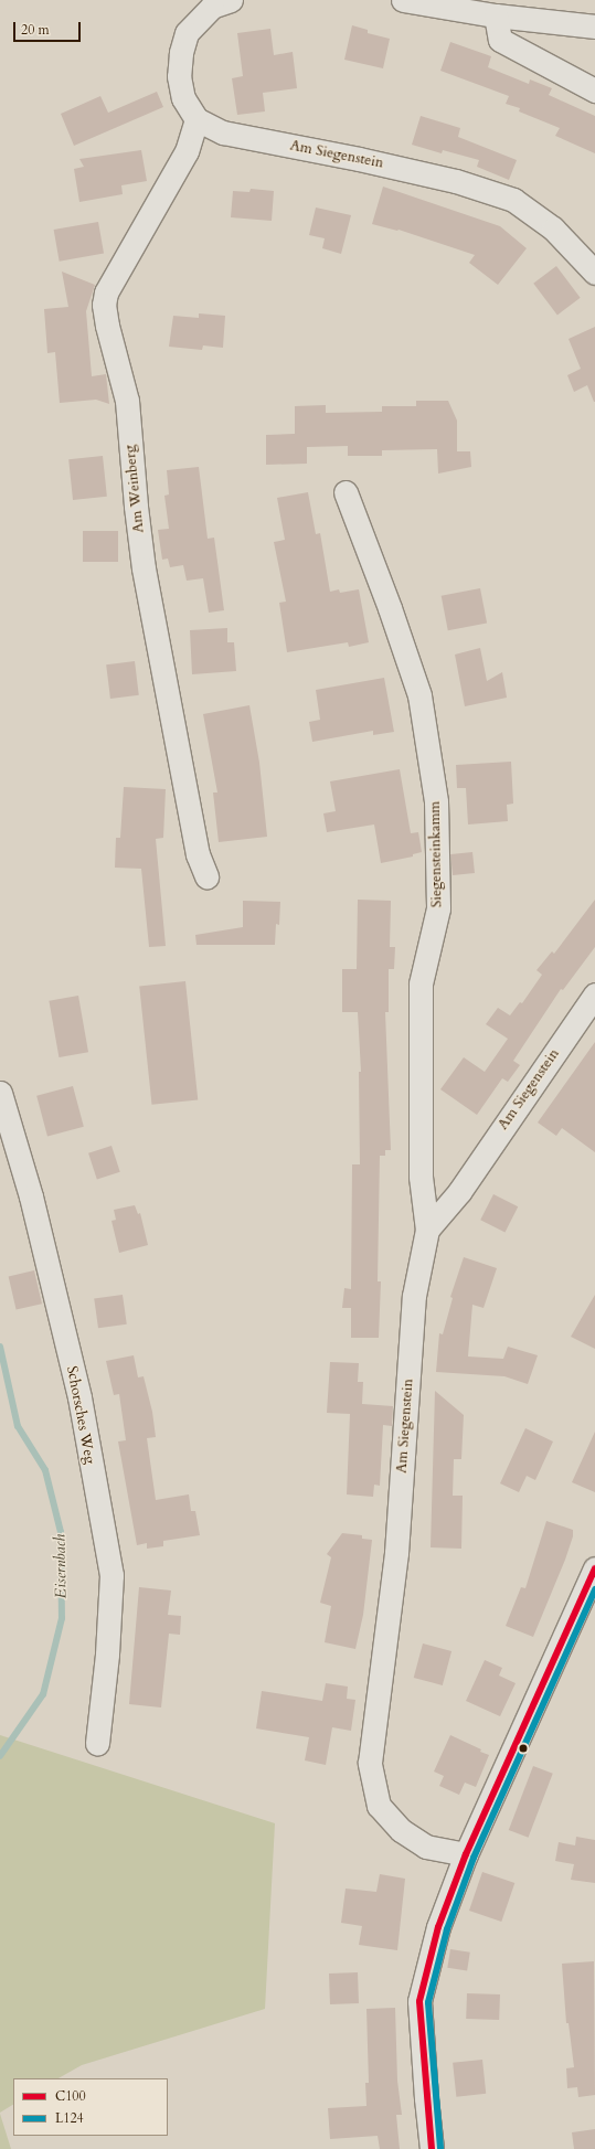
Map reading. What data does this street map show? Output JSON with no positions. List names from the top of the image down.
{
  "streets": {
    "street": [
      "Am Siegenstein",
      "Am Weinberg",
      "Siegensteinkamm",
      "Schorsches Weg"
    ]
  },
  "crossings": [
    ["Am Siegenstein", "Am Weinberg"],
    ["Am Siegenstein", "Siegensteinkamm"]
  ],
  "water": ["Eisernbach"],
  "lines": ["transit line C100", "transit line L124"],
  "legend": ["C100", "L124"],
  "scale_bar": "20 m"
}
